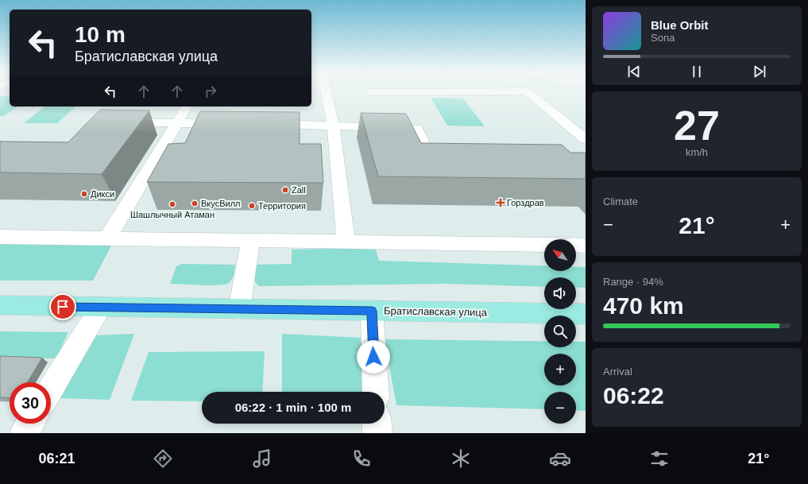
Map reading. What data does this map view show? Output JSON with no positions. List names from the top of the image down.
{
  "streets": {
    "main road": ["Братиславская улица"]
  },
  "places": {
    "other": [
      "Zall",
      "Дикси",
      "ВкусВилл",
      "Шашлычный Атаман",
      "Территория"
    ],
    "health": ["Горздрав"]
  },
  "north": "top left",
  "page": {
    "turn": ["10 m", "Братиславская улица"],
    "song": ["Blue Orbit", "Sona"],
    "tile": [
      ["27", "km/h"],
      "Climate",
      ["Range · 94%", "470 km"],
      ["Arrival", "06:22"]
    ],
    "heat": ["−", "21°", "+"],
    "map_buttons": ["+", "−"],
    "limit": "30",
    "trip": "06:22 · 1 min · 100 m",
    "tabs": ["06:21", "21°"]
  }
}
